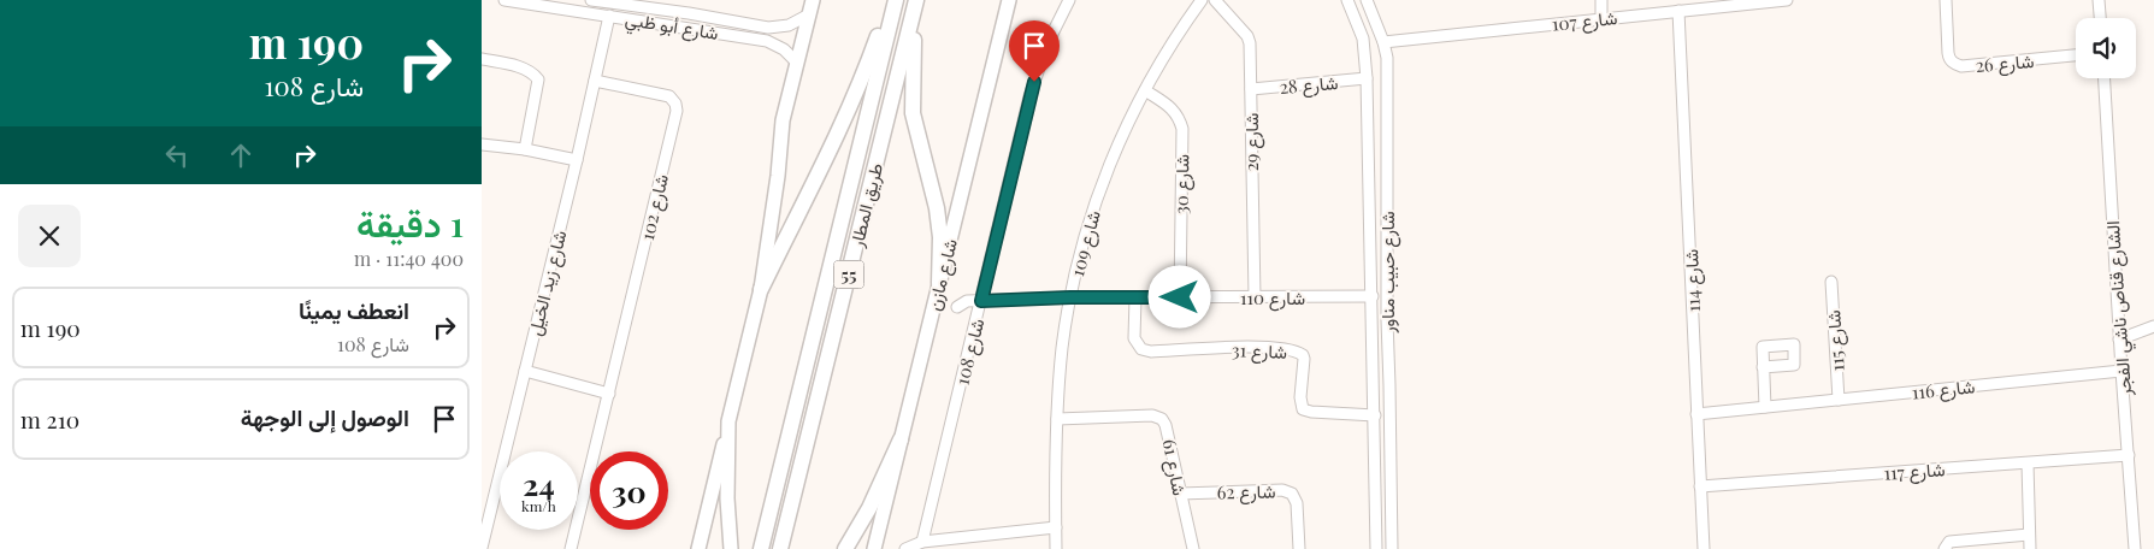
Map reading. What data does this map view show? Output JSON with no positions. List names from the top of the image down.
{
  "streets": {
    "highway": ["طريق المطار", "55"],
    "main road": ["شارع مازن"],
    "street": [
      "شارع 107",
      "شارع أبو ظبي",
      "شارع 26",
      "شارع 28",
      "شارع 29",
      "شارع 30",
      "شارع 102",
      "شارع 109",
      "شارع حبيب مناور",
      "شارع 114",
      "شارع زيد الخيل",
      "شارع 110",
      "الشارع قناص ناشي الفجر",
      "شارع 115",
      "شارع 31",
      "شارع 108",
      "شارع 116",
      "شارع 61",
      "شارع 117",
      "شارع 62"
    ]
  },
  "crossings": [
    ["شارع 107", "شارع حبيب مناور"],
    ["شارع 107", "شارع 114"],
    ["شارع أبو ظبي", "شارع زيد الخيل"],
    ["شارع 28", "شارع 29"],
    ["شارع 28", "شارع حبيب مناور"],
    ["شارع 29", "شارع 110"],
    ["شارع 30", "شارع 109"],
    ["شارع 30", "شارع 110"],
    ["شارع 102", "شارع زيد الخيل"],
    ["شارع 109", "شارع 110"],
    ["شارع 109", "شارع 61"],
    ["شارع حبيب مناور", "شارع 110"],
    ["شارع حبيب مناور", "شارع 31"],
    ["شارع 114", "شارع 116"],
    ["شارع 114", "شارع 117"],
    ["شارع 110", "شارع 31"],
    ["شارع 110", "شارع 108"],
    ["الشارع قناص ناشي الفجر", "شارع 116"],
    ["الشارع قناص ناشي الفجر", "شارع 117"],
    ["شارع 115", "شارع 116"],
    ["شارع 61", "شارع 62"]
  ],
  "page": {
    "turn": ["190 m", "شارع 108"],
    "heading": ["1 دقيقة", "400 m · 11:40"],
    "list": [
      {
        "name": "انعطف يمينًا",
        "note": "شارع 108",
        "value": "190 m"
      },
      {
        "name": "الوصول إلى الوجهة",
        "value": "210 m"
      }
    ],
    "speed": "24 km/h",
    "limit": "30"
  }
}
